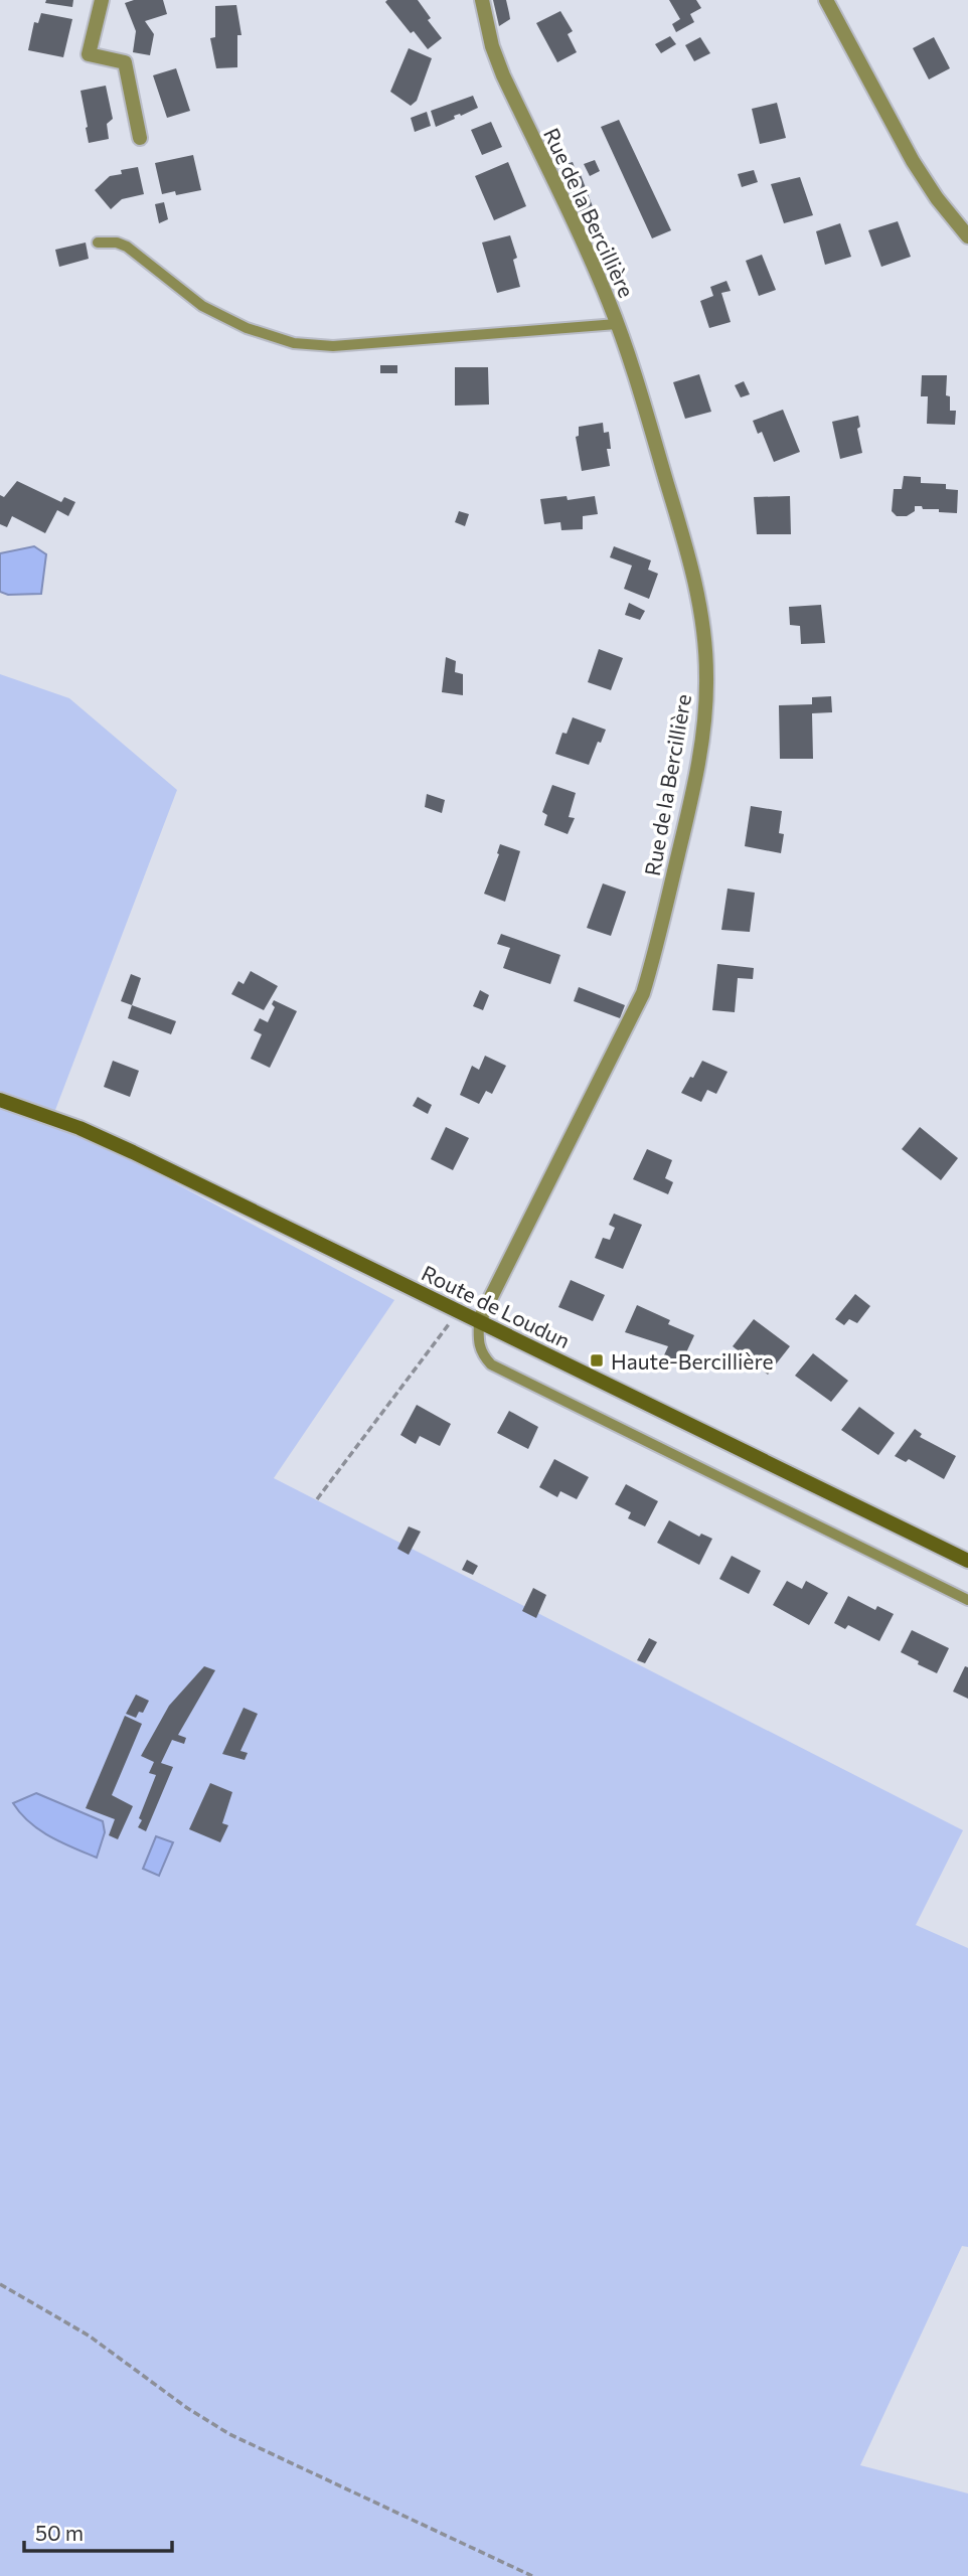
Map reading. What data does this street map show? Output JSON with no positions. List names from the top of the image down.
{
  "streets": {
    "main road": ["Route de Loudun"],
    "street": ["Rue de la Bercillière"]
  },
  "crossings": [
    ["Rue de la Bercillière", "Route de Loudun"]
  ],
  "places": {
    "transit": ["Haute-Bercillière"]
  },
  "scale_bar": "50 m"
}
